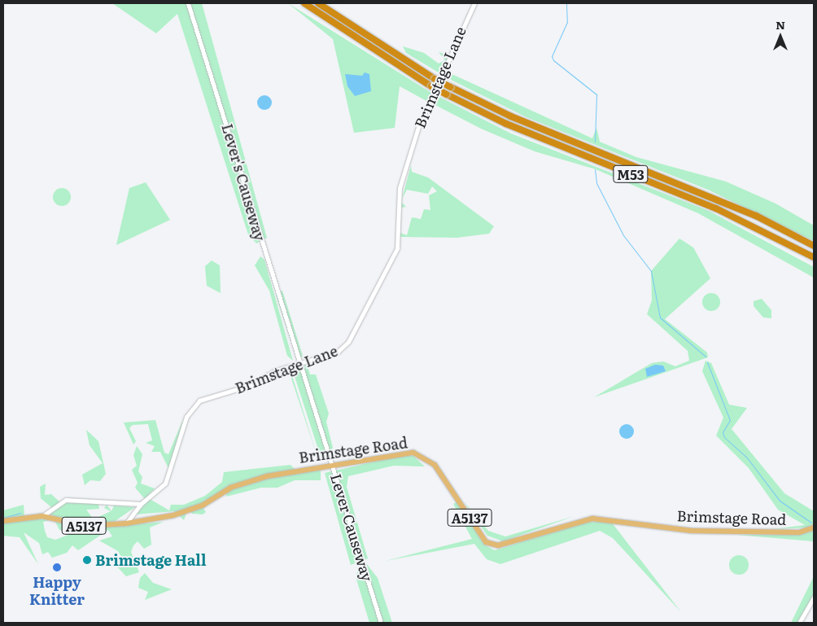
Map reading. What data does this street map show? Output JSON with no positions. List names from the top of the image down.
{
  "streets": {
    "highway": ["M53"],
    "main road": ["Brimstage Road", "A5137"],
    "street": ["Brimstage Lane", "Lever's Causeway", "Lever Causeway"]
  },
  "crossings": [
    ["Brimstage Lane", "Lever's Causeway"],
    ["Brimstage Lane", "Brimstage Road"],
    ["Brimstage Lane", "Lever Causeway"],
    ["Lever's Causeway", "Lever Causeway"],
    ["Brimstage Road", "Lever Causeway"]
  ],
  "places": ["Brimstage Hall", "Happy Knitter"],
  "north": "top"
}
